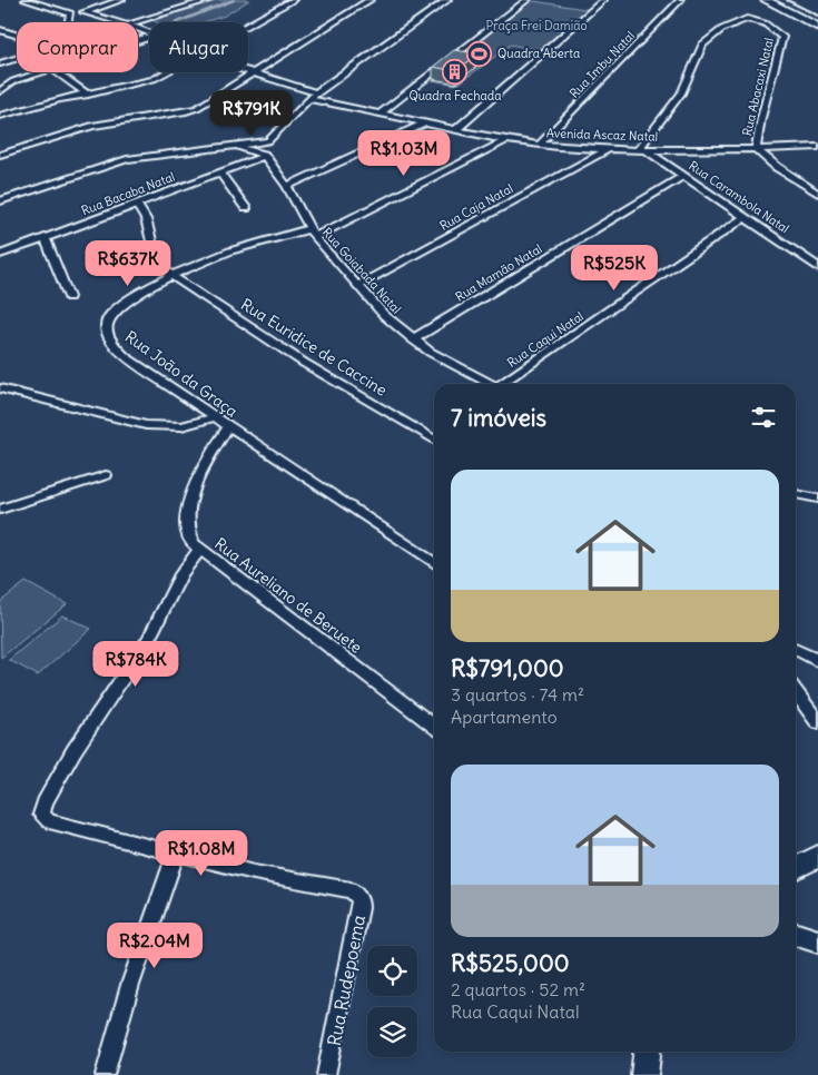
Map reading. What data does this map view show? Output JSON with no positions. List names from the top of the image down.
{
  "streets": {
    "street": [
      "Rua Imbu Natal",
      "Rua Abacaxi Natal",
      "Avenida Ascaz Natal",
      "Rua Bacaba Natal",
      "Rua Carambola Natal",
      "Rua Caja Natal",
      "Rua Goiabada Natal",
      "Rua Mamão Natal",
      "Rua Caqui Natal",
      "Rua Euridice de Caccine",
      "Rua João da Graça",
      "Rua Aureliano de Beruete",
      "Rua Rudepoema"
    ]
  },
  "crossings": [
    ["Rua Imbu Natal", "Avenida Ascaz Natal"],
    ["Rua Abacaxi Natal", "Avenida Ascaz Natal"],
    ["Rua Abacaxi Natal", "Rua Carambola Natal"],
    ["Avenida Ascaz Natal", "Rua Carambola Natal"],
    ["Avenida Ascaz Natal", "Rua Caja Natal"],
    ["Avenida Ascaz Natal", "Rua João da Graça"],
    ["Rua Bacaba Natal", "Rua Goiabada Natal"],
    ["Rua Bacaba Natal", "Rua Euridice de Caccine"],
    ["Rua Carambola Natal", "Rua Mamão Natal"],
    ["Rua Carambola Natal", "Rua Caqui Natal"],
    ["Rua Caja Natal", "Rua Goiabada Natal"],
    ["Rua Goiabada Natal", "Rua Mamão Natal"],
    ["Rua Goiabada Natal", "Rua João da Graça"],
    ["Rua Euridice de Caccine", "Rua João da Graça"],
    ["Rua João da Graça", "Rua Aureliano de Beruete"]
  ],
  "parks": ["Praça Frei Damião"],
  "places": {
    "sports": ["Quadra Aberta"],
    "building": ["Quadra Fechada"]
  },
  "page": {
    "chip": ["Comprar", "Alugar"],
    "price": [
      "R$791K",
      "R$1.03M",
      "R$637K",
      "R$525K",
      "R$784K",
      "R$1.08M",
      "R$2.04M"
    ],
    "heading": "7 imóveis",
    "list": [
      {
        "name": "R$791,000",
        "note": "3 quartos · 74 m² · Apartamento"
      },
      {
        "name": "R$525,000",
        "note": "2 quartos · 52 m² · Rua Caqui Natal"
      }
    ]
  }
}
